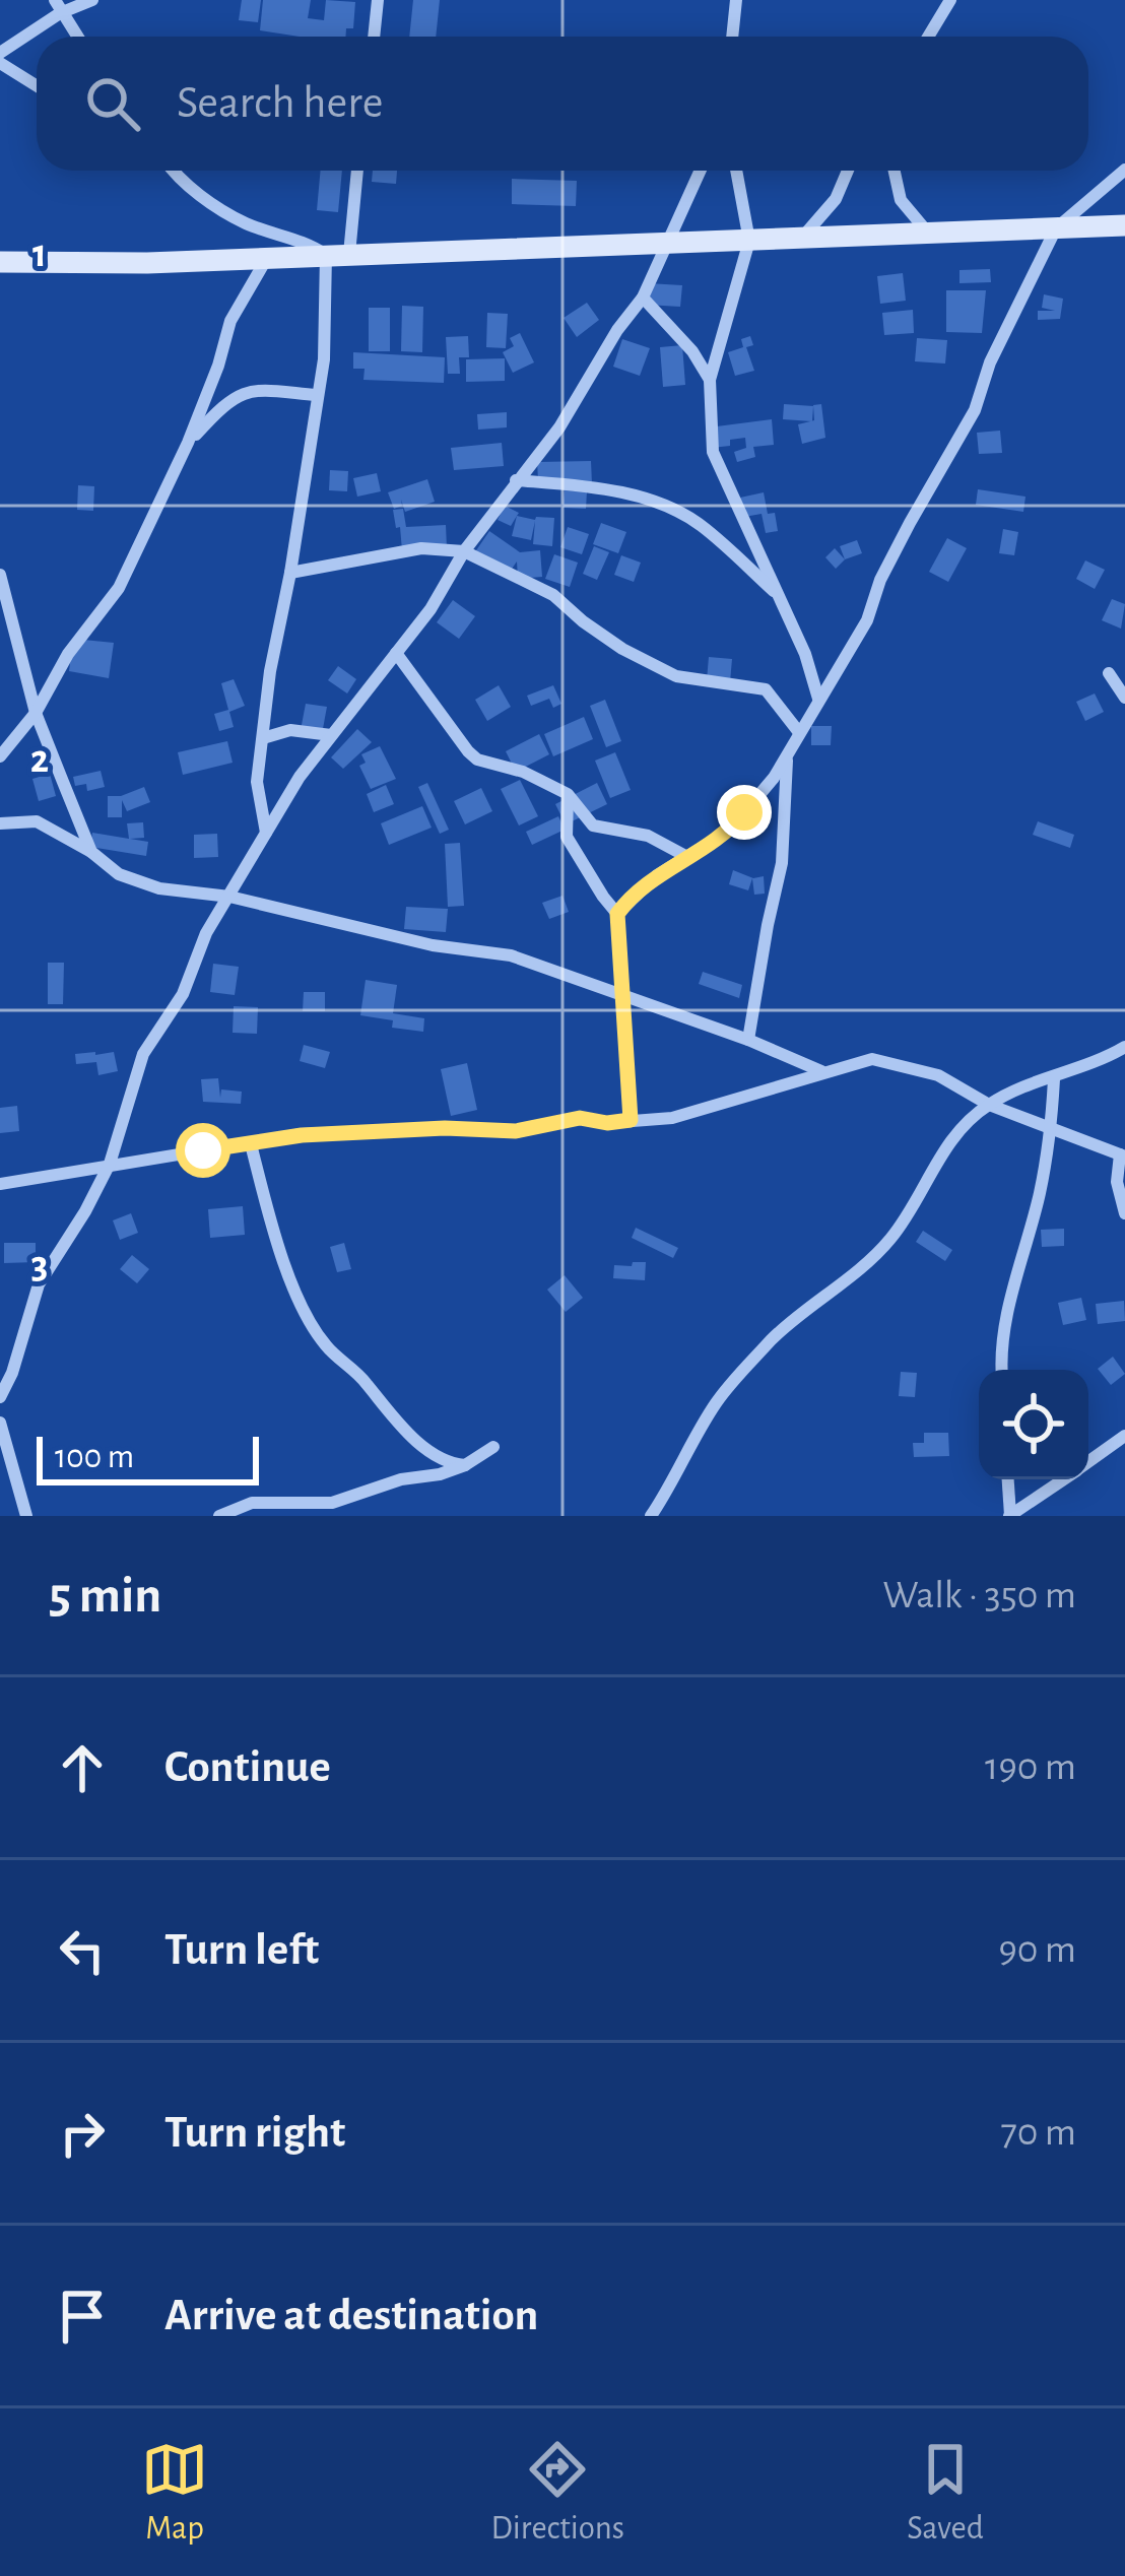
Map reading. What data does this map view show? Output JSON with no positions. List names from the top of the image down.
{
  "scale_bar": "100 m",
  "page": {
    "search": "Search here",
    "scale": "100 m",
    "heading": ["5 min", "Walk · 350 m"],
    "list": [
      ["Continue", "190 m"],
      ["Turn left", "90 m"],
      ["Turn right", "70 m"],
      "Arrive at destination"
    ],
    "nav": ["Map", "Directions", "Saved"]
  },
  "grid": {
    "rows": ["1", "2", "3"]
  }
}
